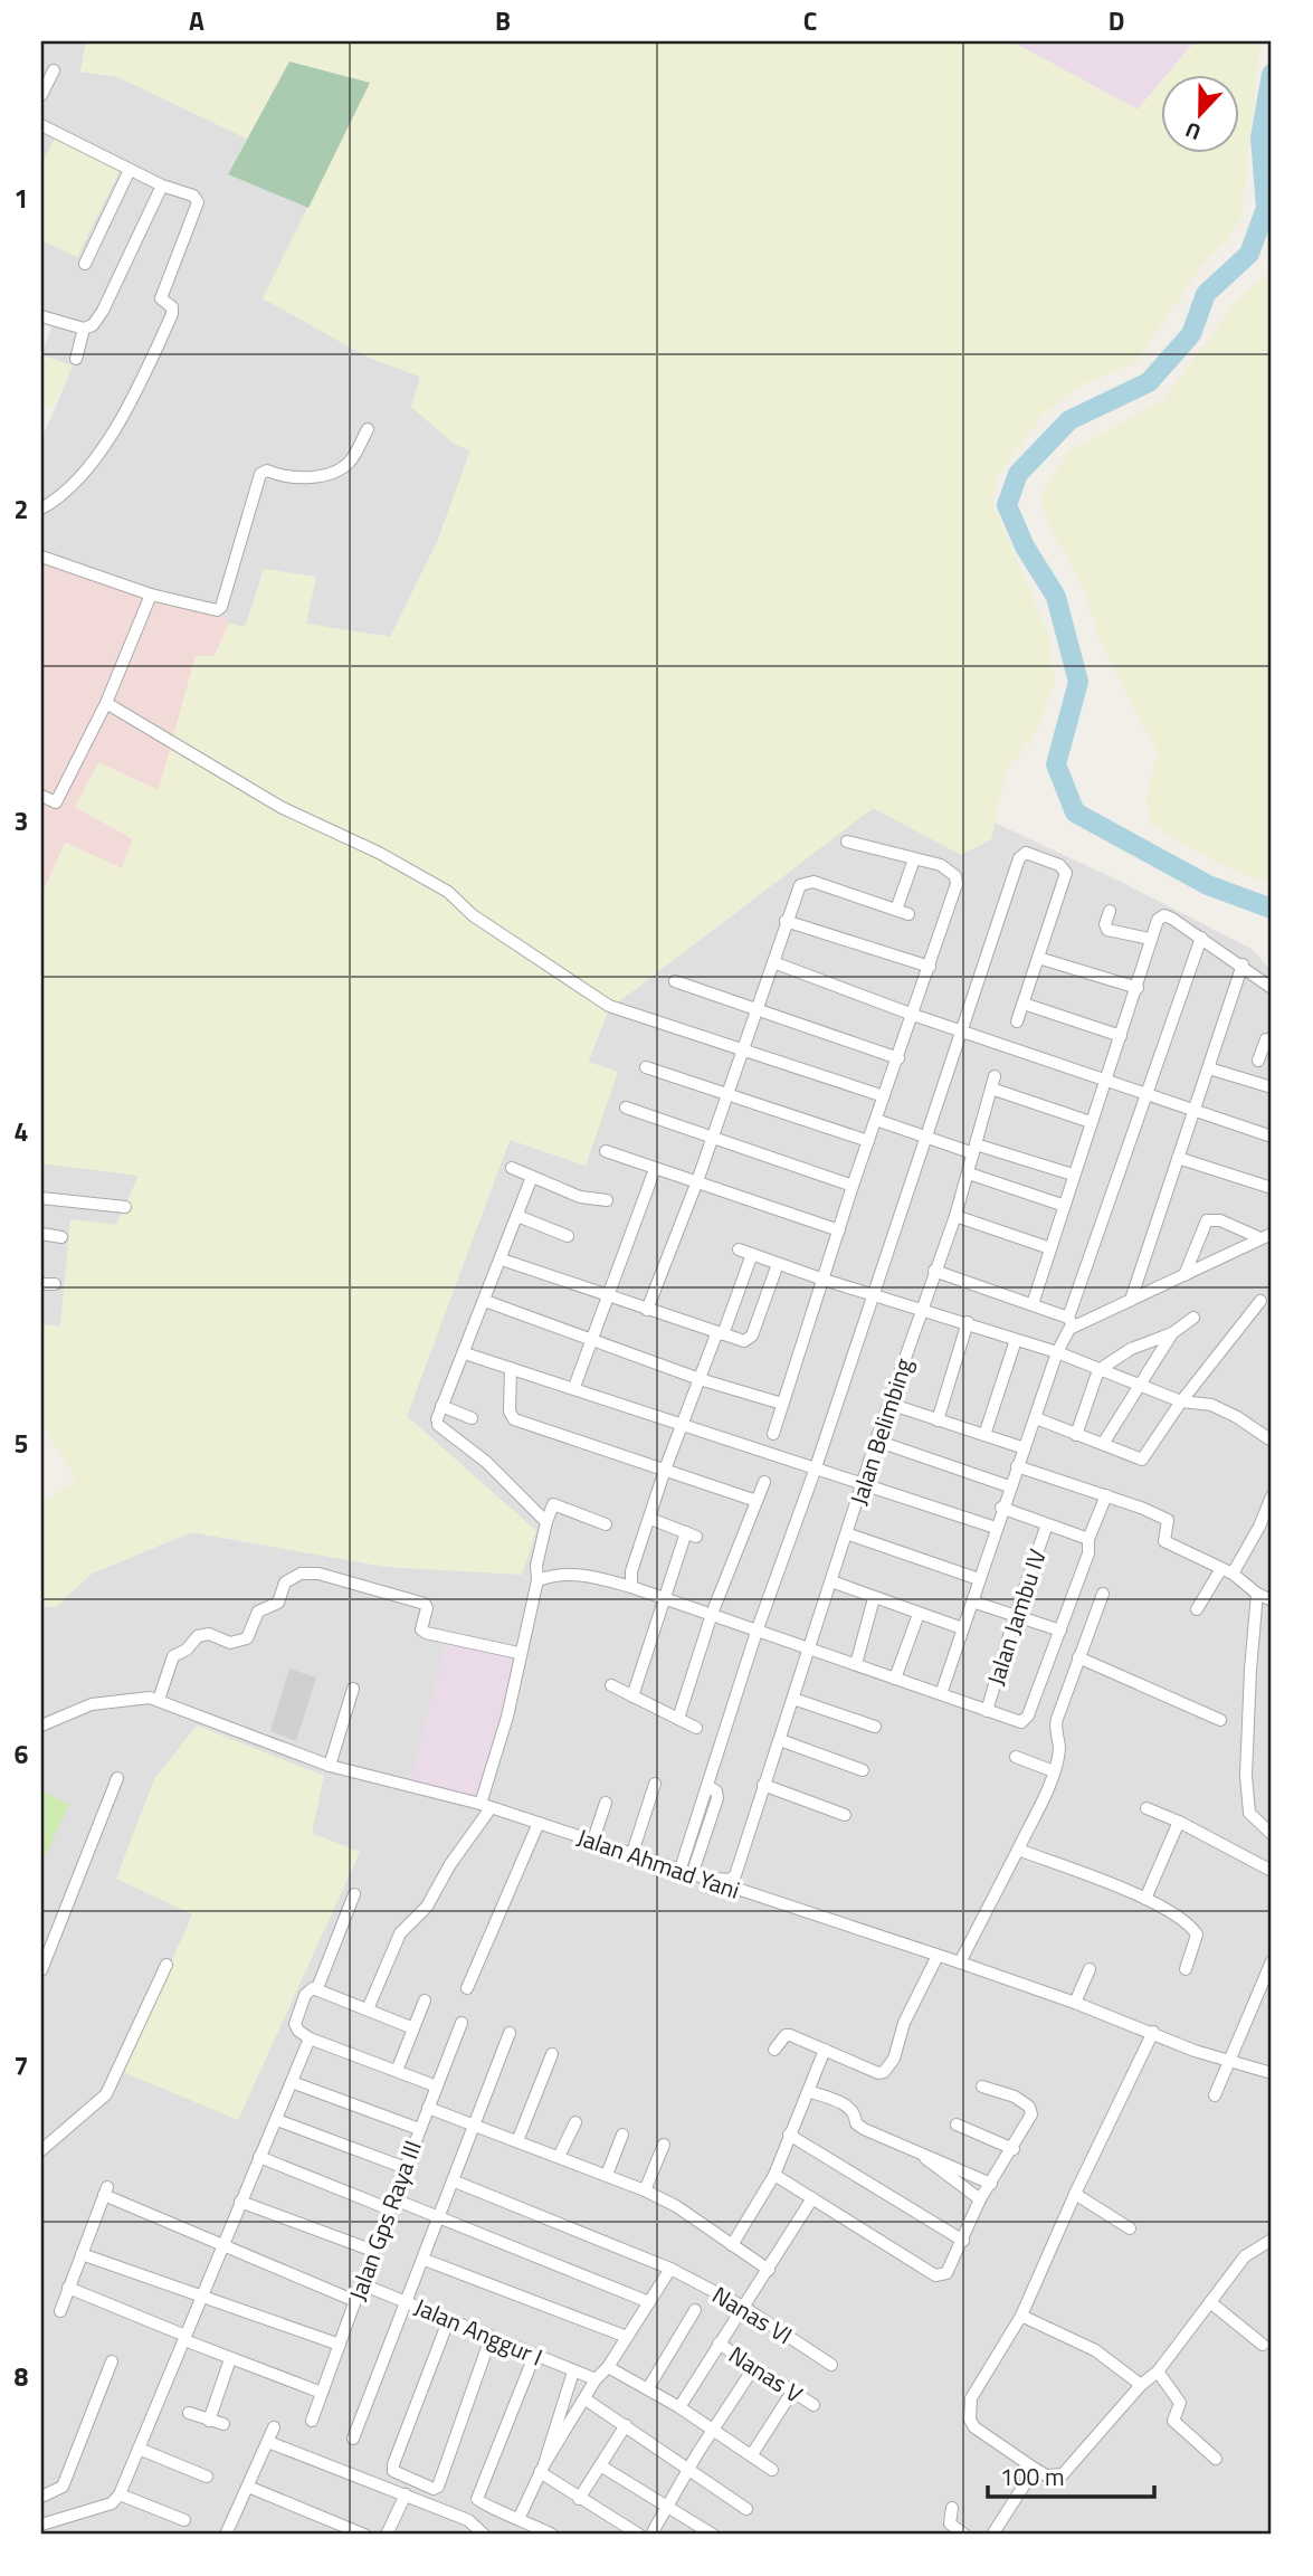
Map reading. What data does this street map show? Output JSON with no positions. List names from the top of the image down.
{
  "streets": {
    "street": [
      "Jalan Belimbing",
      "Jalan Jambu IV",
      "Jalan Ahmad Yani",
      "Jalan Gps Raya III",
      "Nanas VI",
      "Jalan Anggur I",
      "Nanas V"
    ]
  },
  "crossings": [
    ["Jalan Belimbing", "Jalan Ahmad Yani"],
    ["Jalan Gps Raya III", "Jalan Anggur I"]
  ],
  "scale_bar": "100 m",
  "north": "bottom",
  "grid": {
    "columns": [
      "A",
      "B",
      "C",
      "D"
    ],
    "rows": [
      "1",
      "2",
      "3",
      "4",
      "5",
      "6",
      "7",
      "8"
    ]
  }
}
